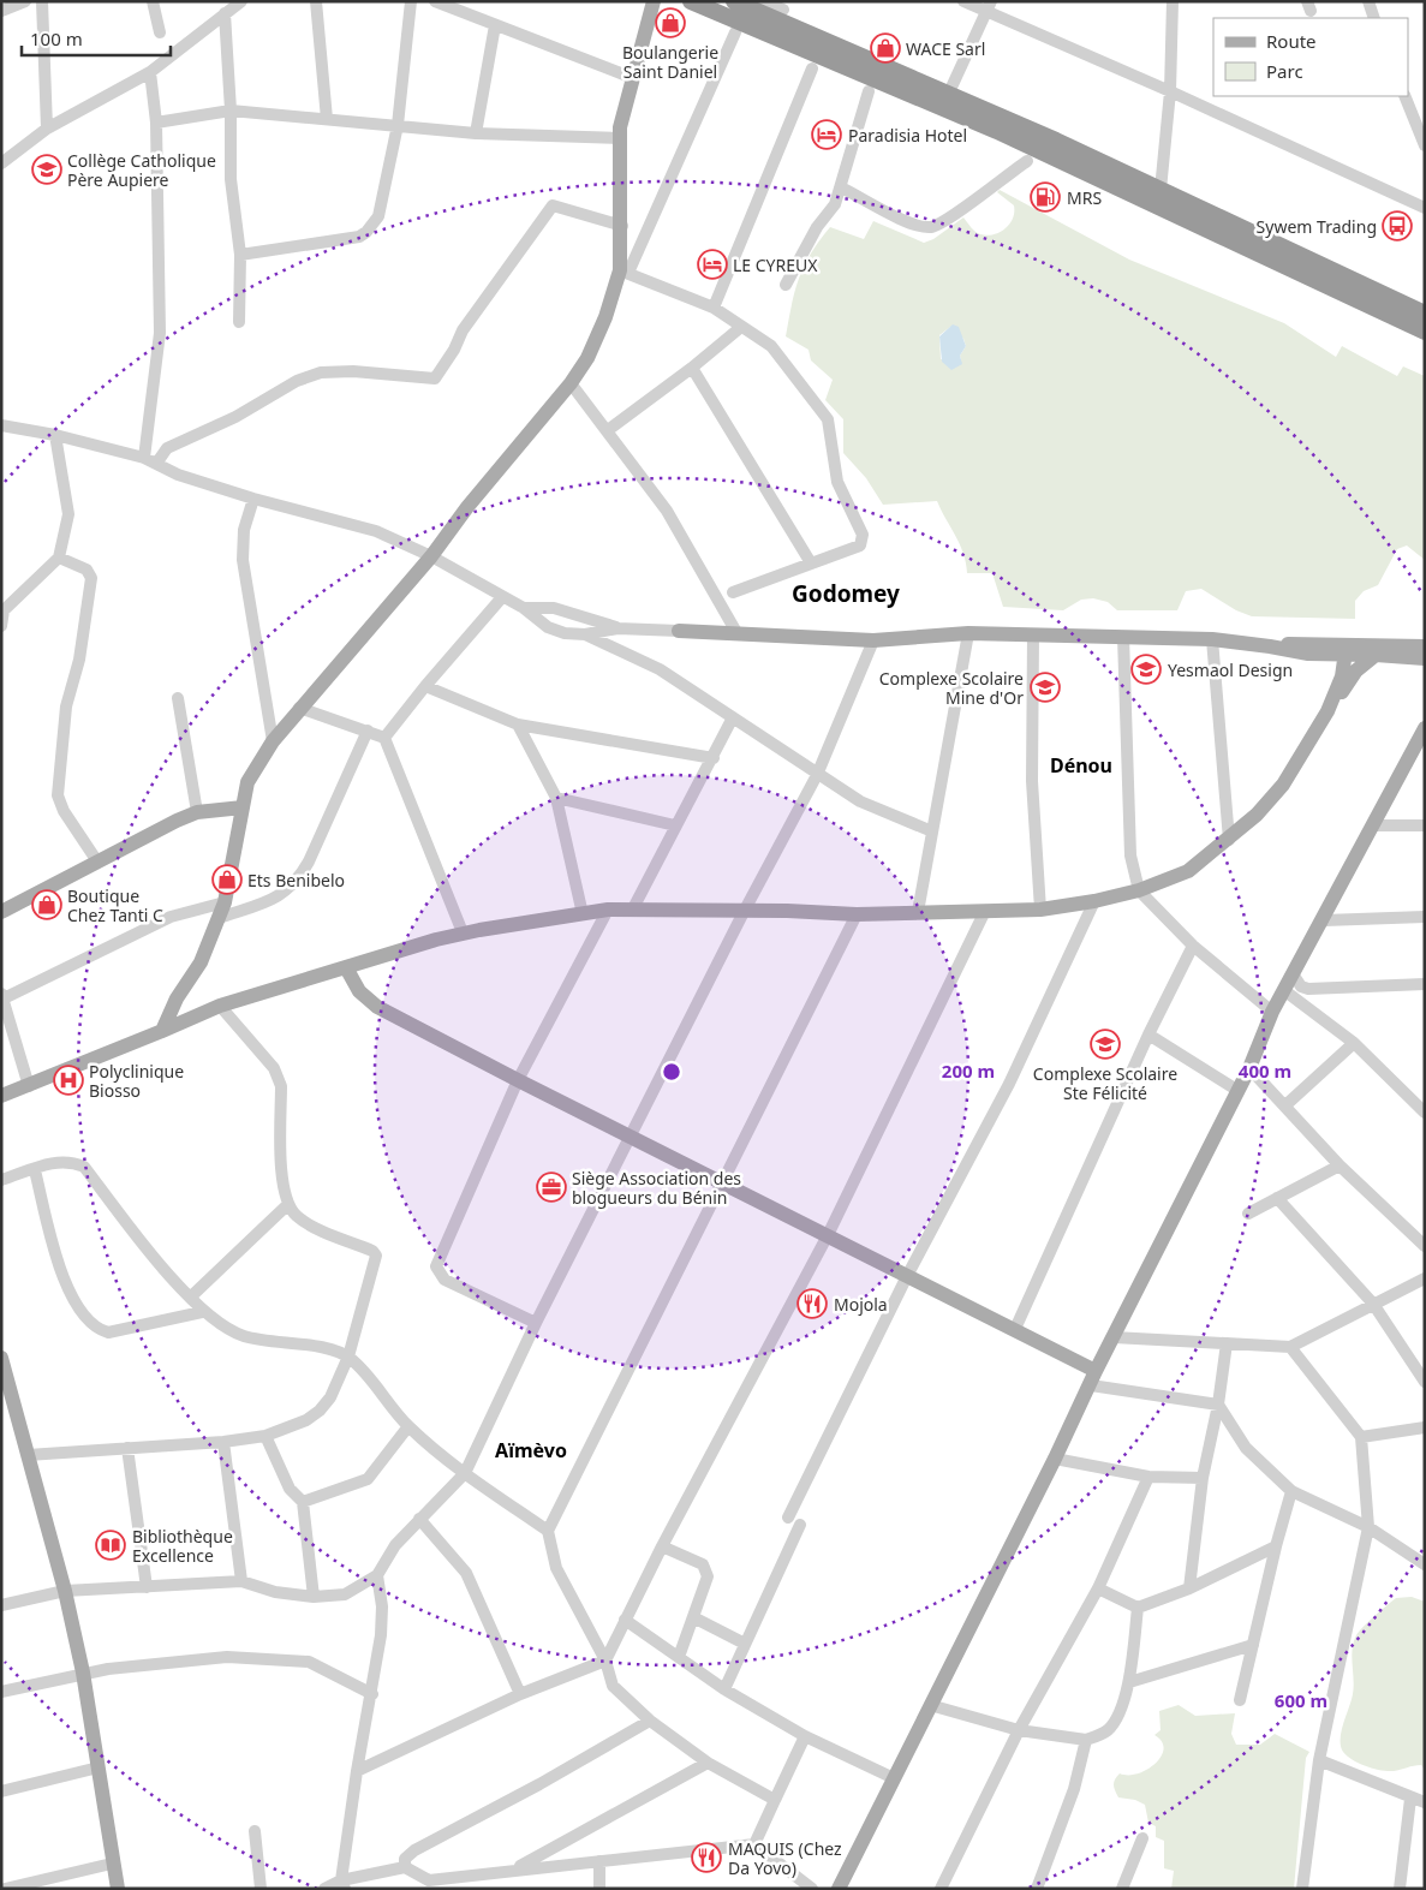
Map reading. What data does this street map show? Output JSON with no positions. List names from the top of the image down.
{
  "districts": ["Godomey", "Dénou", "Aïmèvo"],
  "places": {
    "shop": [
      "Boulangerie Saint Daniel",
      "WACE Sarl",
      "Ets Benibelo",
      "Boutique Chez Tanti C"
    ],
    "hotel": ["Paradisia Hotel", "LE CYREUX"],
    "school or university": [
      "Collège Catholique Père Aupiere",
      "Yesmaol Design",
      "Complexe Scolaire Mine d'Or",
      "Complexe Scolaire Ste Félicité"
    ],
    "fuel station": ["MRS"],
    "bus stop": ["Sywem Trading"],
    "hospital": ["Polyclinique Biosso"],
    "office": ["Siège Association des blogueurs du Bénin"],
    "restaurant": ["Mojola", "MAQUIS (Chez Da Yovo)"],
    "library": ["Bibliothèque Excellence"]
  },
  "legend": ["Route", "Parc"],
  "scale_bar": "100 m",
  "rings": ["200 m", "400 m", "600 m"]
}
